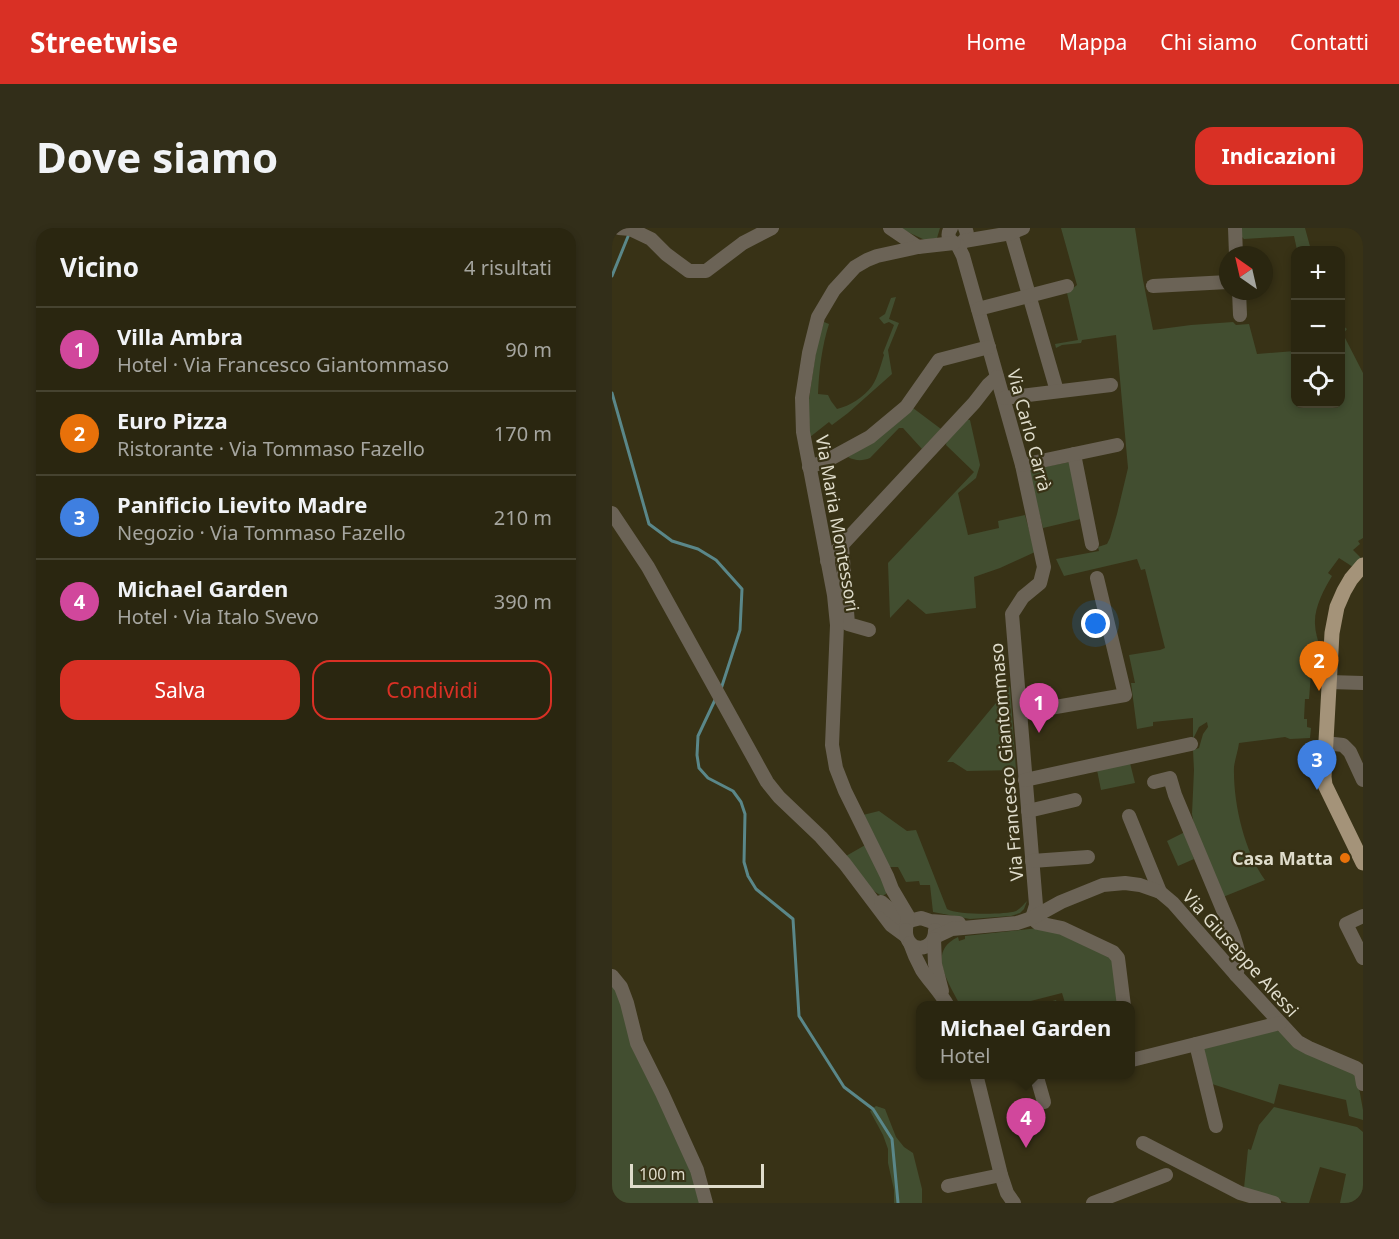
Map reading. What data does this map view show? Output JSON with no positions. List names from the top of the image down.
{
  "streets": {
    "street": [
      "Via Carlo Carrà",
      "Via Maria Montessori",
      "Via Francesco Giantommaso",
      "Via Giuseppe Alessi"
    ]
  },
  "crossings": [
    ["Via Carlo Carrà", "Via Maria Montessori"],
    ["Via Carlo Carrà", "Via Francesco Giantommaso"],
    ["Via Francesco Giantommaso", "Via Giuseppe Alessi"]
  ],
  "places": ["Casa Matta"],
  "scale_bar": "100 m",
  "north": "top left",
  "page": {
    "header": "Streetwise",
    "nav": [
      "Home",
      "Mappa",
      "Chi siamo",
      "Contatti"
    ],
    "buttons": [
      "Indicazioni",
      ["Salva", "Condividi"]
    ],
    "title": "Dove siamo",
    "heading": ["Vicino", "4 risultati"],
    "map_buttons": ["+", "−"],
    "list": [
      {
        "mark": "1",
        "name": "Villa Ambra",
        "note": "Hotel · Via Francesco Giantommaso",
        "value": "90 m"
      },
      {
        "mark": "2",
        "name": "Euro Pizza",
        "note": "Ristorante · Via Tommaso Fazello",
        "value": "170 m"
      },
      {
        "mark": "3",
        "name": "Panificio Lievito Madre",
        "note": "Negozio · Via Tommaso Fazello",
        "value": "210 m"
      },
      {
        "mark": "4",
        "name": "Michael Garden",
        "note": "Hotel · Via Italo Svevo",
        "value": "390 m"
      }
    ],
    "pins": [
      "2",
      "1",
      "3",
      "4"
    ],
    "popup": ["Michael Garden", "Hotel"],
    "scale": "100 m"
  }
}
